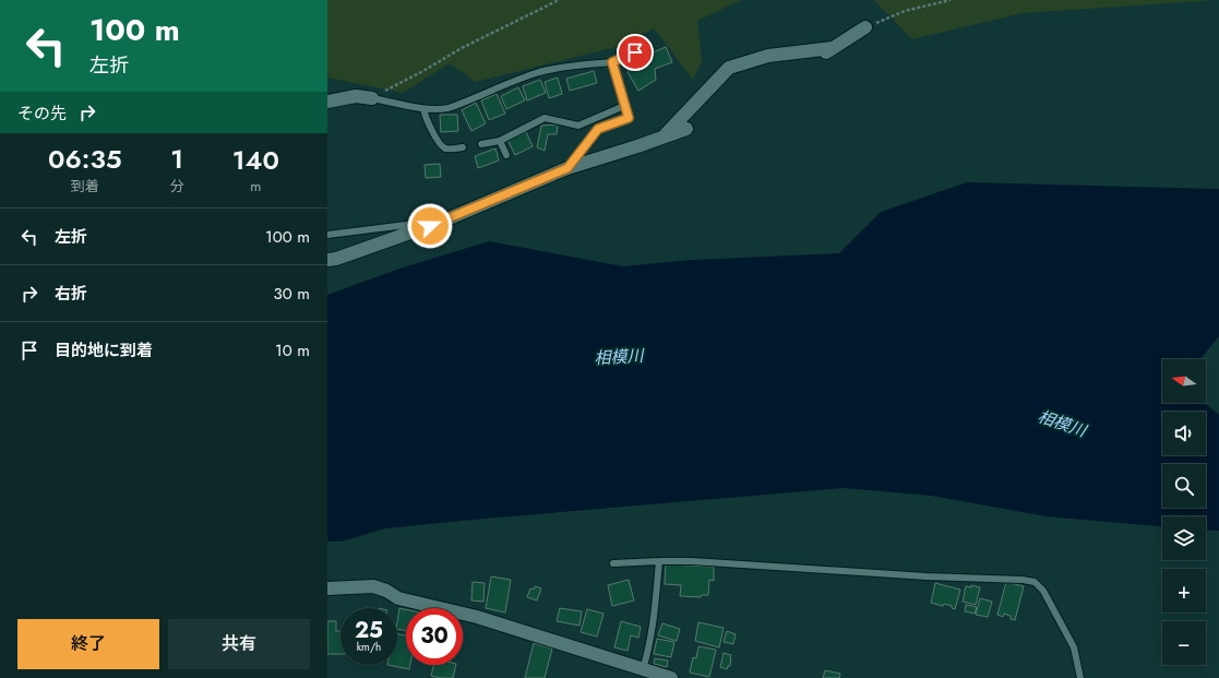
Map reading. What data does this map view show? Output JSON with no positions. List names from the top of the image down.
{
  "water": ["相模川"],
  "north": "left",
  "page": {
    "turn": ["100 m", "左折"],
    "then": "その先",
    "eta": [
      "06:35",
      "到着",
      "1",
      "分",
      "140",
      "m"
    ],
    "list": [
      {
        "name": "左折",
        "value": "100 m"
      },
      {
        "name": "右折",
        "value": "30 m"
      },
      {
        "name": "目的地に到着",
        "value": "10 m"
      }
    ],
    "map_buttons": ["+", "−"],
    "speed": "25 km/h",
    "limit": "30",
    "buttons": ["終了", "共有"]
  }
}
